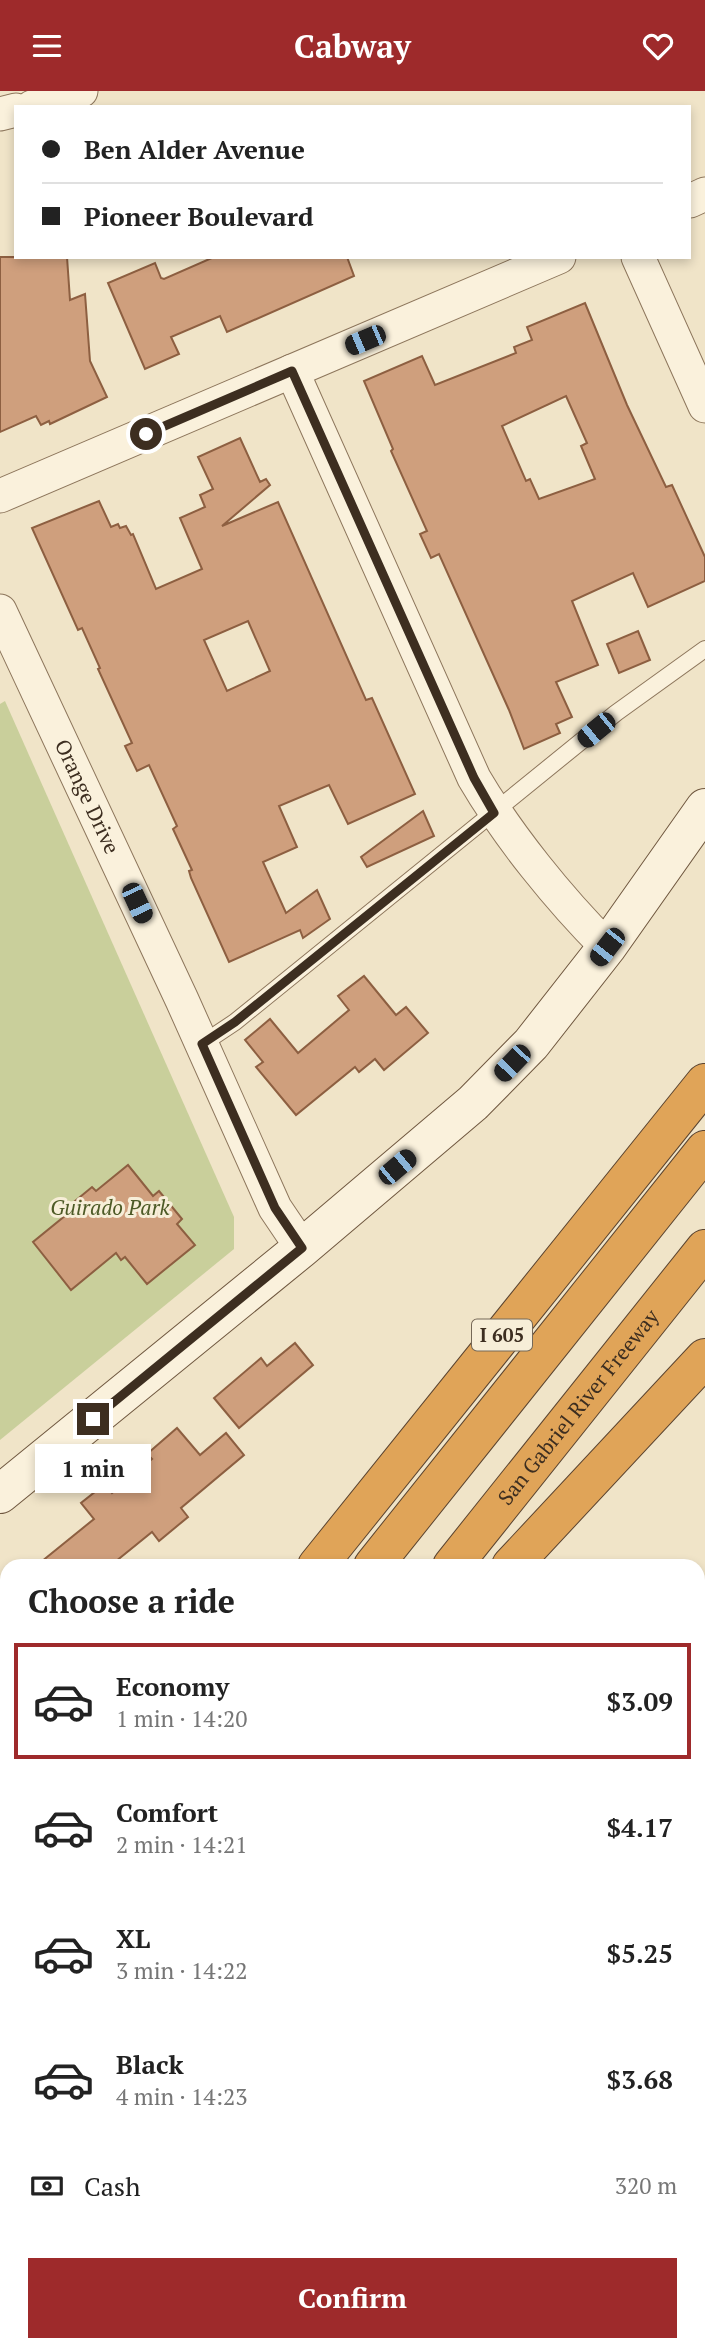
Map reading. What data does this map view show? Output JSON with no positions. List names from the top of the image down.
{
  "streets": {
    "highway": ["I 605", "San Gabriel River Freeway"],
    "street": ["Orange Drive"]
  },
  "parks": ["Guirado Park"],
  "page": {
    "header": "Cabway",
    "banner": ["Ben Alder Avenue", "Pioneer Boulevard"],
    "bubble": "1 min",
    "heading": "Choose a ride",
    "list": [
      {
        "name": "Economy",
        "note": "1 min · 14:20",
        "value": "$3.09"
      },
      {
        "name": "Comfort",
        "note": "2 min · 14:21",
        "value": "$4.17"
      },
      {
        "name": "XL",
        "note": "3 min · 14:22",
        "value": "$5.25"
      },
      {
        "name": "Black",
        "note": "4 min · 14:23",
        "value": "$3.68"
      }
    ],
    "pay": ["Cash", "320 m"],
    "buttons": "Confirm"
  }
}
